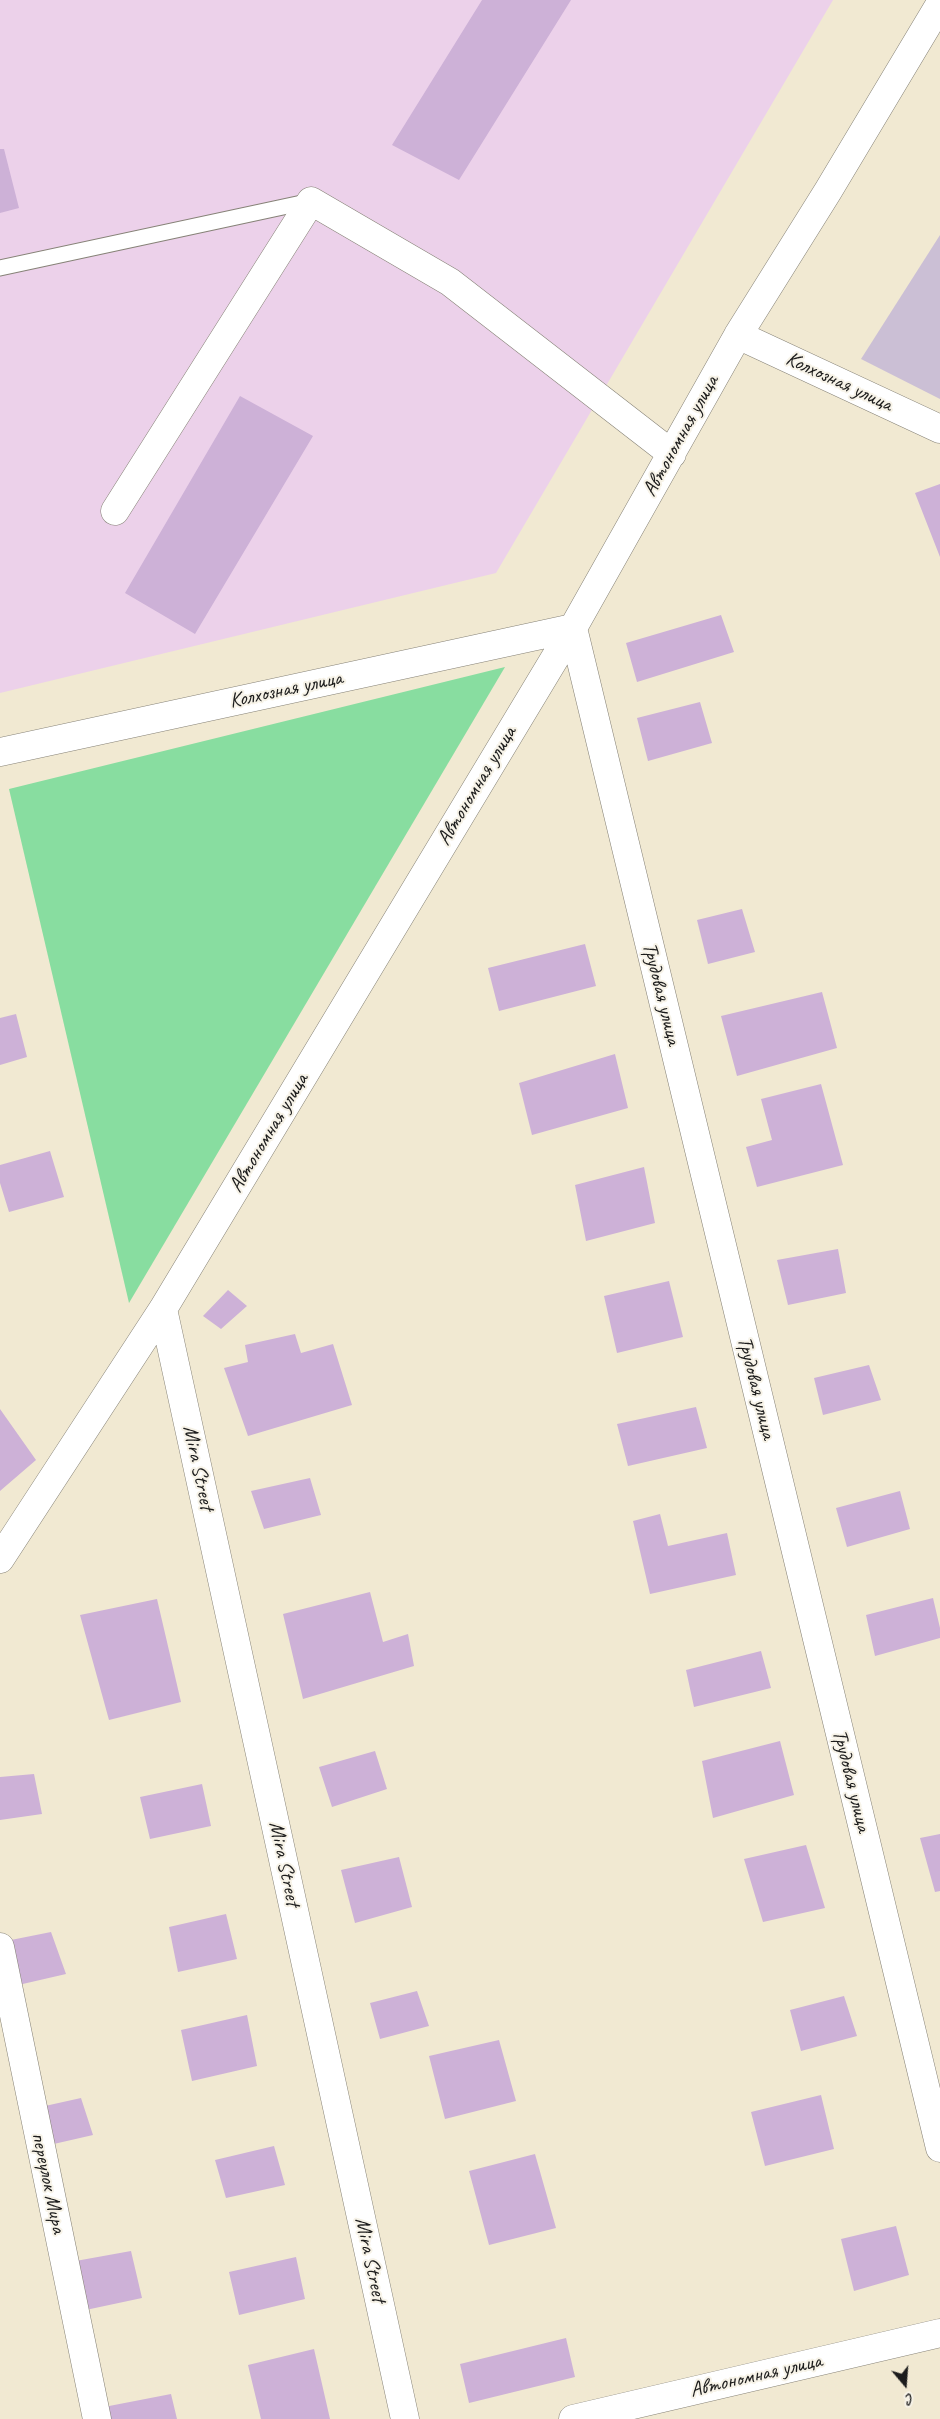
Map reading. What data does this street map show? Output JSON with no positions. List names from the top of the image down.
{
  "streets": {
    "street": [
      "Колхозная улица",
      "Автономная улица",
      "Трудовая улица",
      "Mira Street",
      "переулок Мира"
    ]
  },
  "crossings": [
    ["Колхозная улица", "Автономная улица"],
    ["Колхозная улица", "Трудовая улица"],
    ["Автономная улица", "Трудовая улица"],
    ["Автономная улица", "Mira Street"]
  ],
  "north": "bottom"
}
